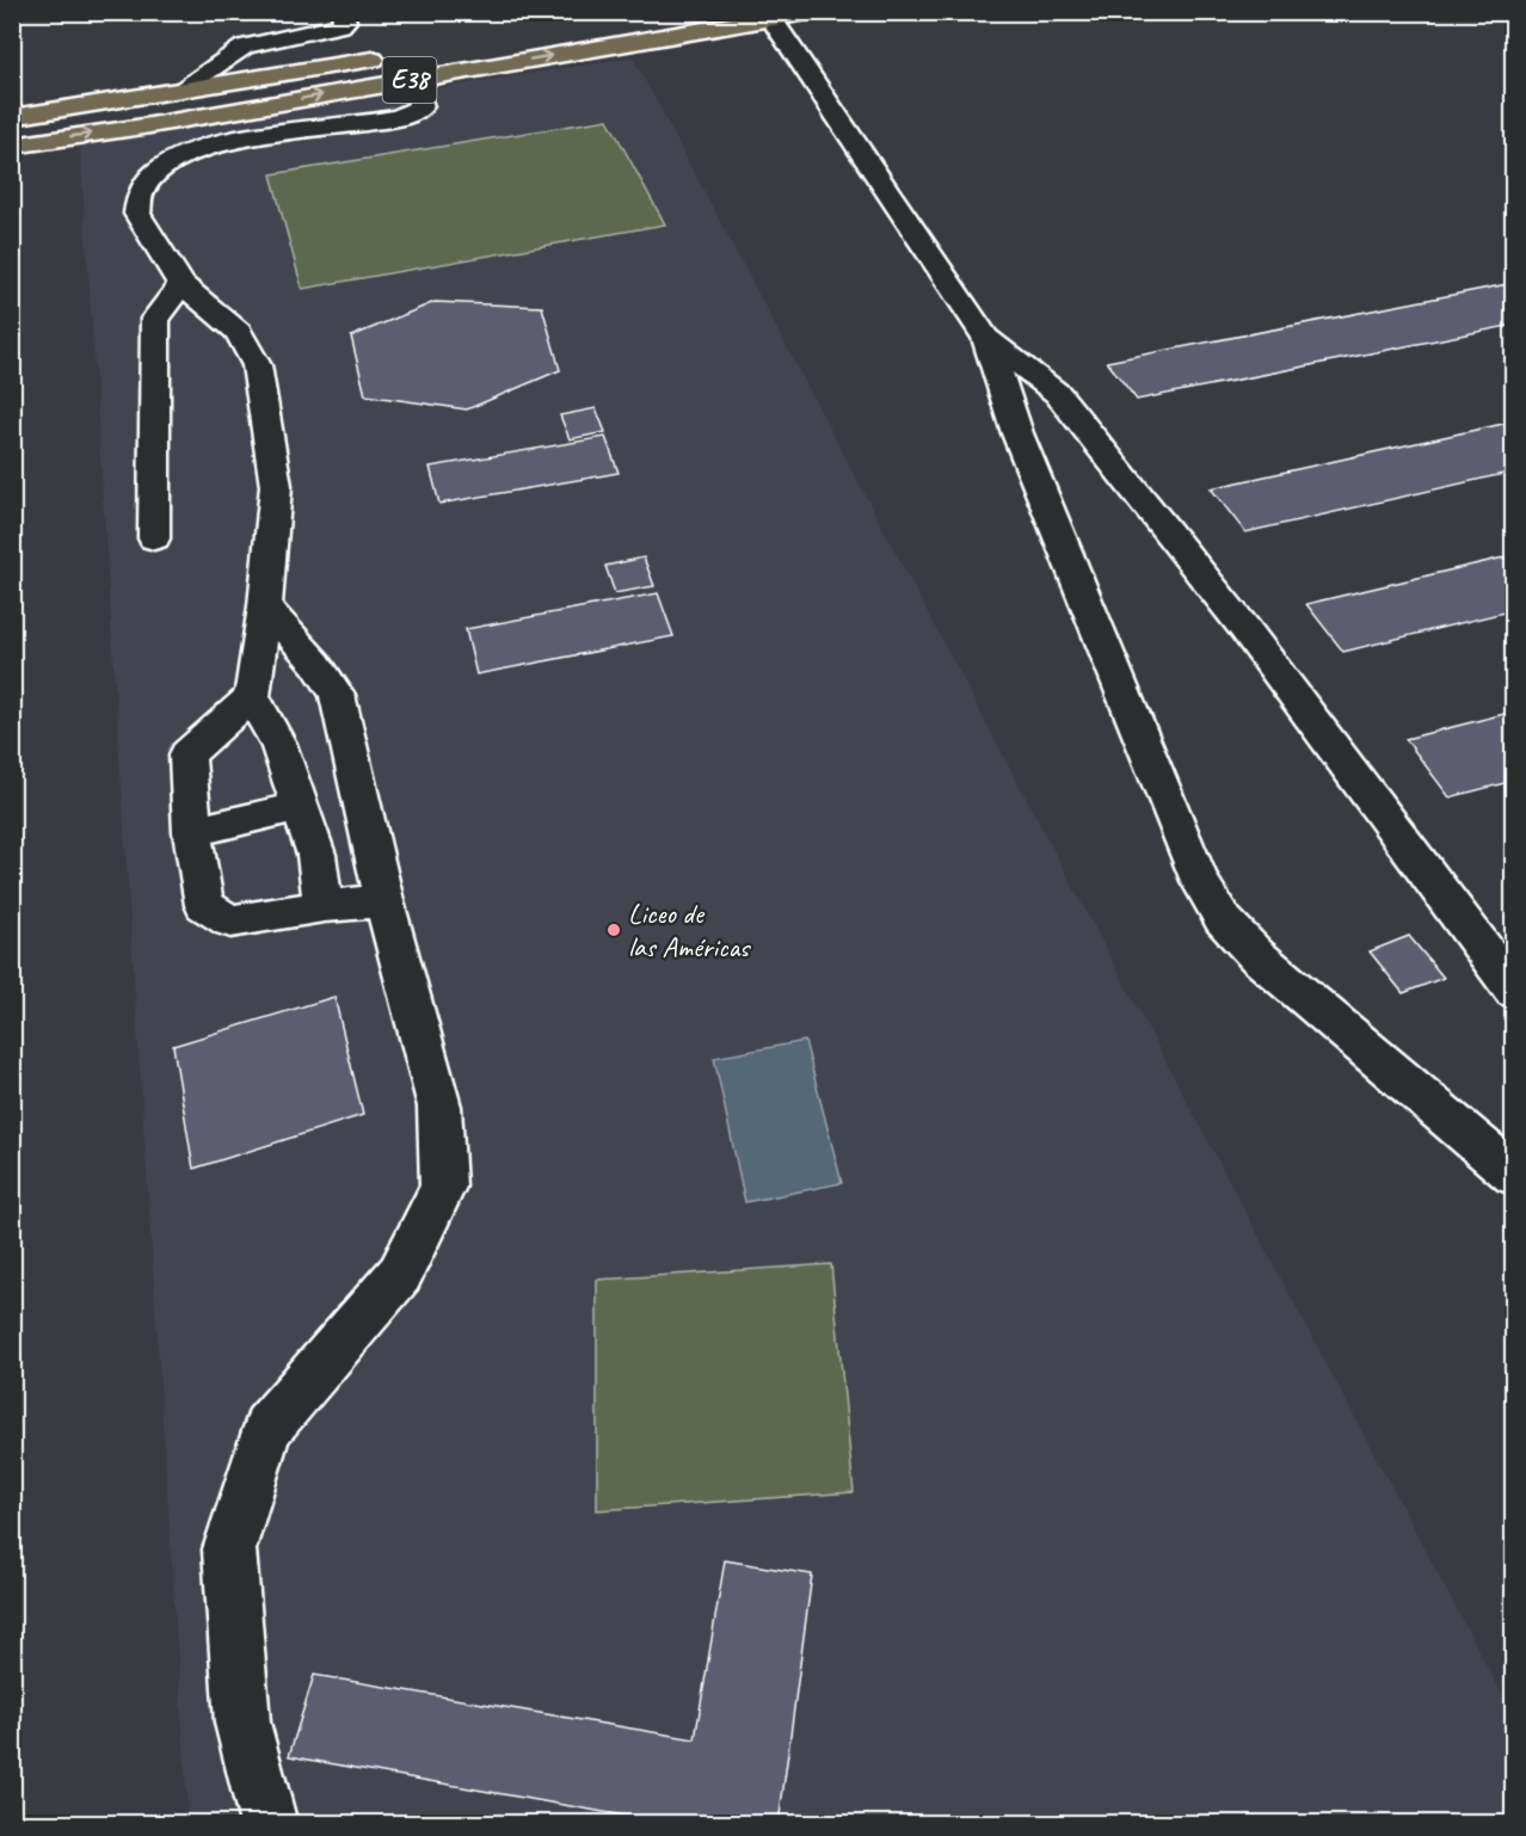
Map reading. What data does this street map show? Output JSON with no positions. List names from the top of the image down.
{
  "streets": {
    "highway": ["E38"]
  },
  "places": ["Liceo de las Américas"]
}
